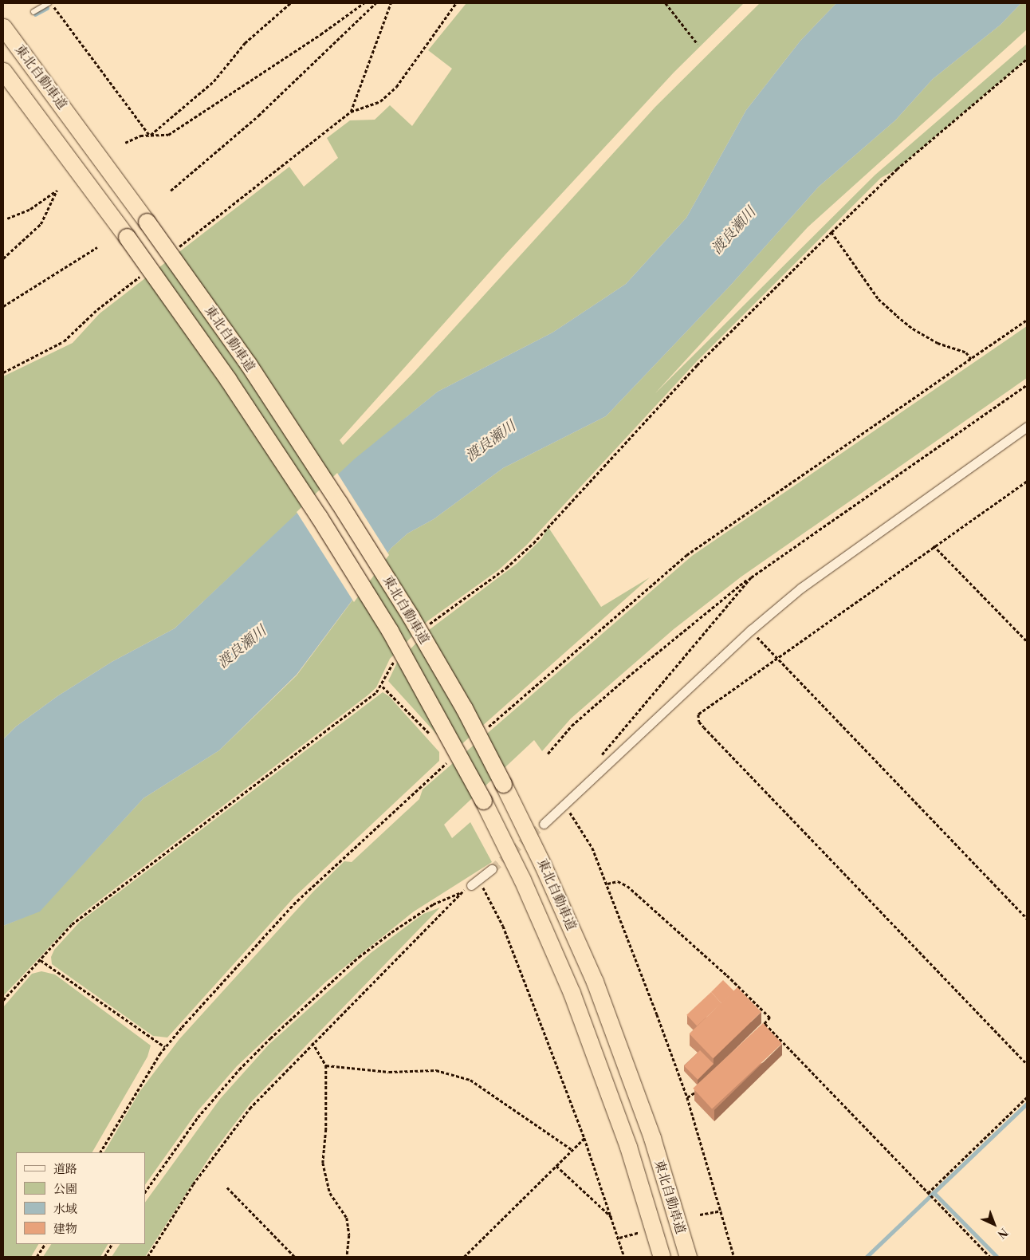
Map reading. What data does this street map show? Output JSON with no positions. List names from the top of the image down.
{
  "streets": {
    "highway": ["東北自動車道"]
  },
  "water": ["渡良瀬川"],
  "legend": [
    "道路",
    "公園",
    "水域",
    "建物"
  ],
  "north": "bottom right"
}
